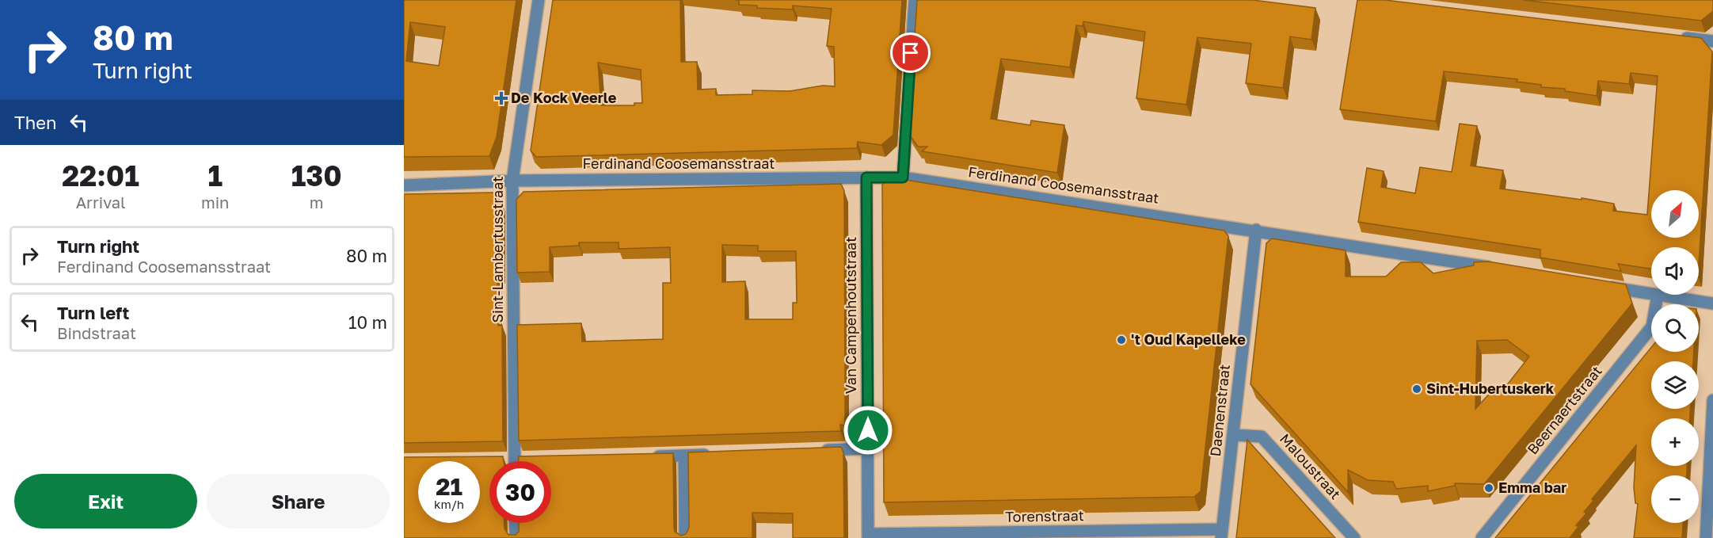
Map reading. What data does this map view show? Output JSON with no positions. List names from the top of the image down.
{
  "streets": {
    "street": [
      "Ferdinand Coosemansstraat",
      "Sint-Lambertusstraat",
      "Van Campenhoutstraat",
      "Daenenstraat",
      "Beernaertstraat",
      "Maloustraat",
      "Torenstraat"
    ]
  },
  "crossings": [
    ["Ferdinand Coosemansstraat", "Sint-Lambertusstraat"],
    ["Ferdinand Coosemansstraat", "Van Campenhoutstraat"],
    ["Ferdinand Coosemansstraat", "Daenenstraat"],
    ["Van Campenhoutstraat", "Torenstraat"],
    ["Daenenstraat", "Maloustraat"],
    ["Daenenstraat", "Torenstraat"]
  ],
  "places": {
    "health": ["De Kock Veerle"],
    "other": ["'t Oud Kapelleke", "Sint-Hubertuskerk", "Emma bar"]
  },
  "north": "top right",
  "page": {
    "turn": ["80 m", "Turn right"],
    "then": "Then",
    "eta": [
      "22:01",
      "Arrival",
      "1",
      "min",
      "130",
      "m"
    ],
    "map_buttons": ["+", "−"],
    "list": [
      {
        "name": "Turn right",
        "note": "Ferdinand Coosemansstraat",
        "value": "80 m"
      },
      {
        "name": "Turn left",
        "note": "Bindstraat",
        "value": "10 m"
      }
    ],
    "speed": "21 km/h",
    "limit": "30",
    "buttons": ["Exit", "Share"]
  }
}
